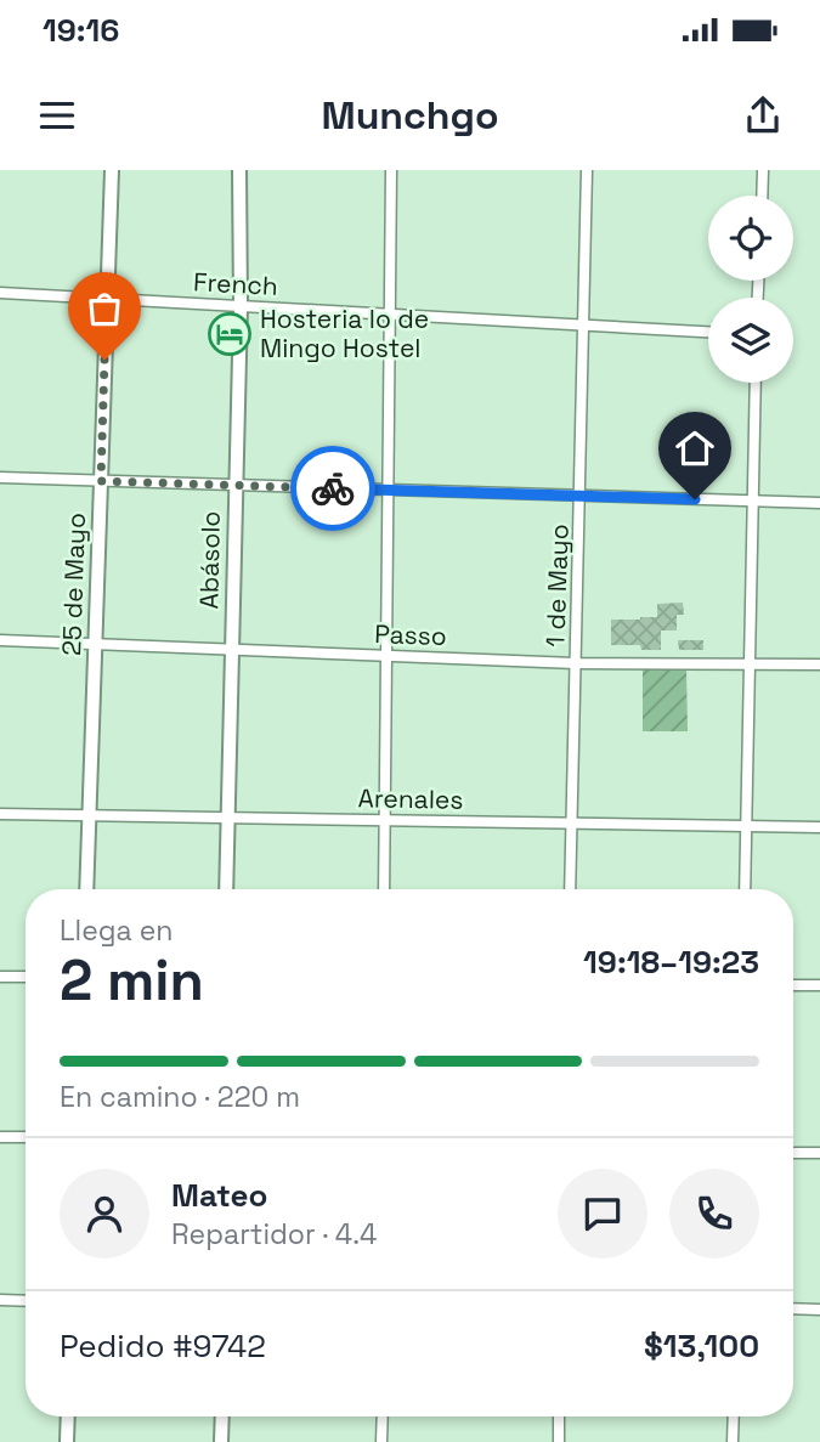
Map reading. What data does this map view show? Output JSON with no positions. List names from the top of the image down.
{
  "streets": {
    "street": [
      "French",
      "Abásolo",
      "25 de Mayo",
      "1 de Mayo",
      "Passo",
      "Arenales"
    ]
  },
  "crossings": [
    ["French", "Abásolo"],
    ["French", "25 de Mayo"],
    ["French", "1 de Mayo"],
    ["Abásolo", "Passo"],
    ["Abásolo", "Arenales"],
    ["25 de Mayo", "Passo"],
    ["25 de Mayo", "Arenales"],
    ["1 de Mayo", "Passo"],
    ["1 de Mayo", "Arenales"]
  ],
  "places": {
    "hotel": ["Hosteria lo de Mingo Hostel"]
  },
  "page": {
    "status": "19:16",
    "header": "Munchgo",
    "heading": ["2 min", "Llega en", "19:18–19:23"],
    "panel": [
      "Mateo",
      "Repartidor · 4.4",
      "Pedido #9742",
      "$13,100"
    ],
    "bar": "En camino · 220 m"
  }
}
